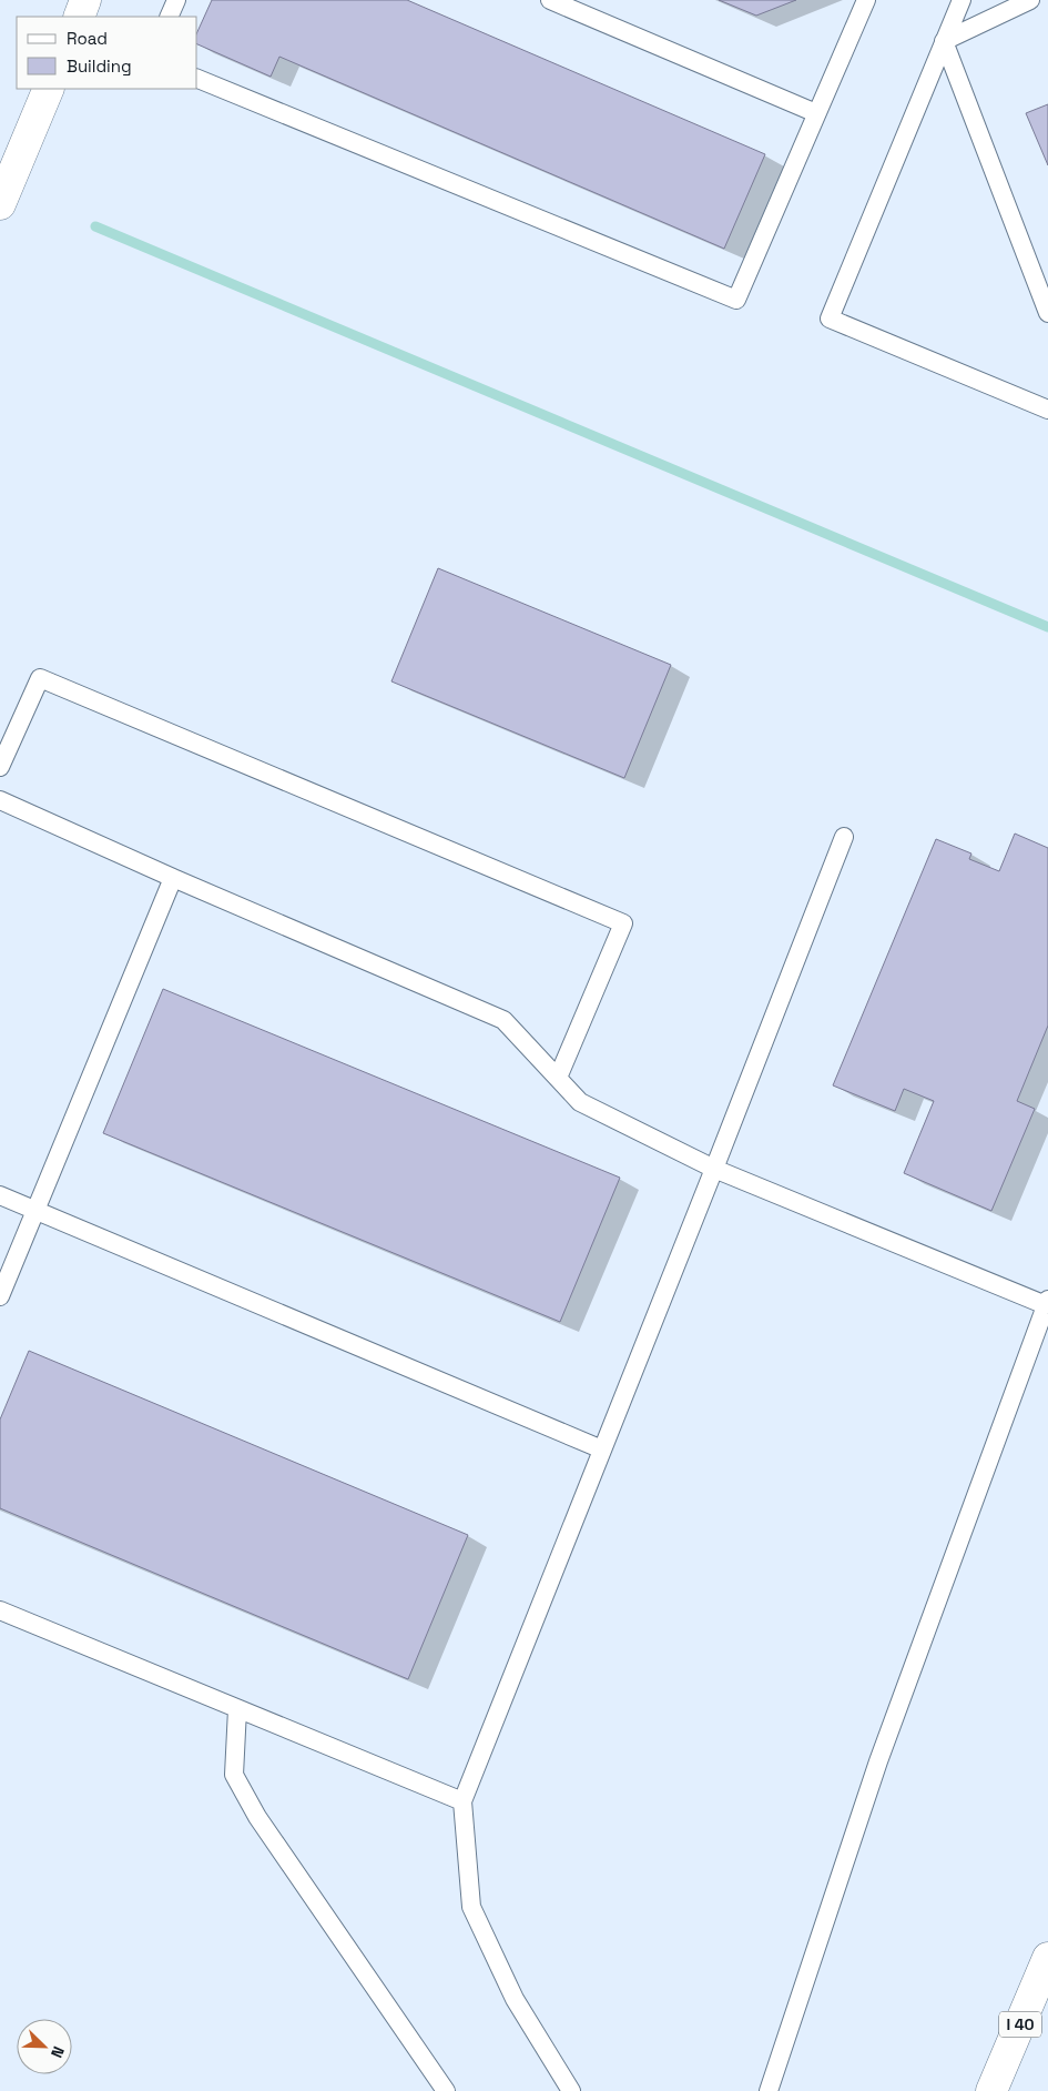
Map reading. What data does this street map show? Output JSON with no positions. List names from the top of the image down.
{
  "streets": {
    "main road": ["I 40"]
  },
  "legend": ["Road", "Building"],
  "north": "bottom right"
}
